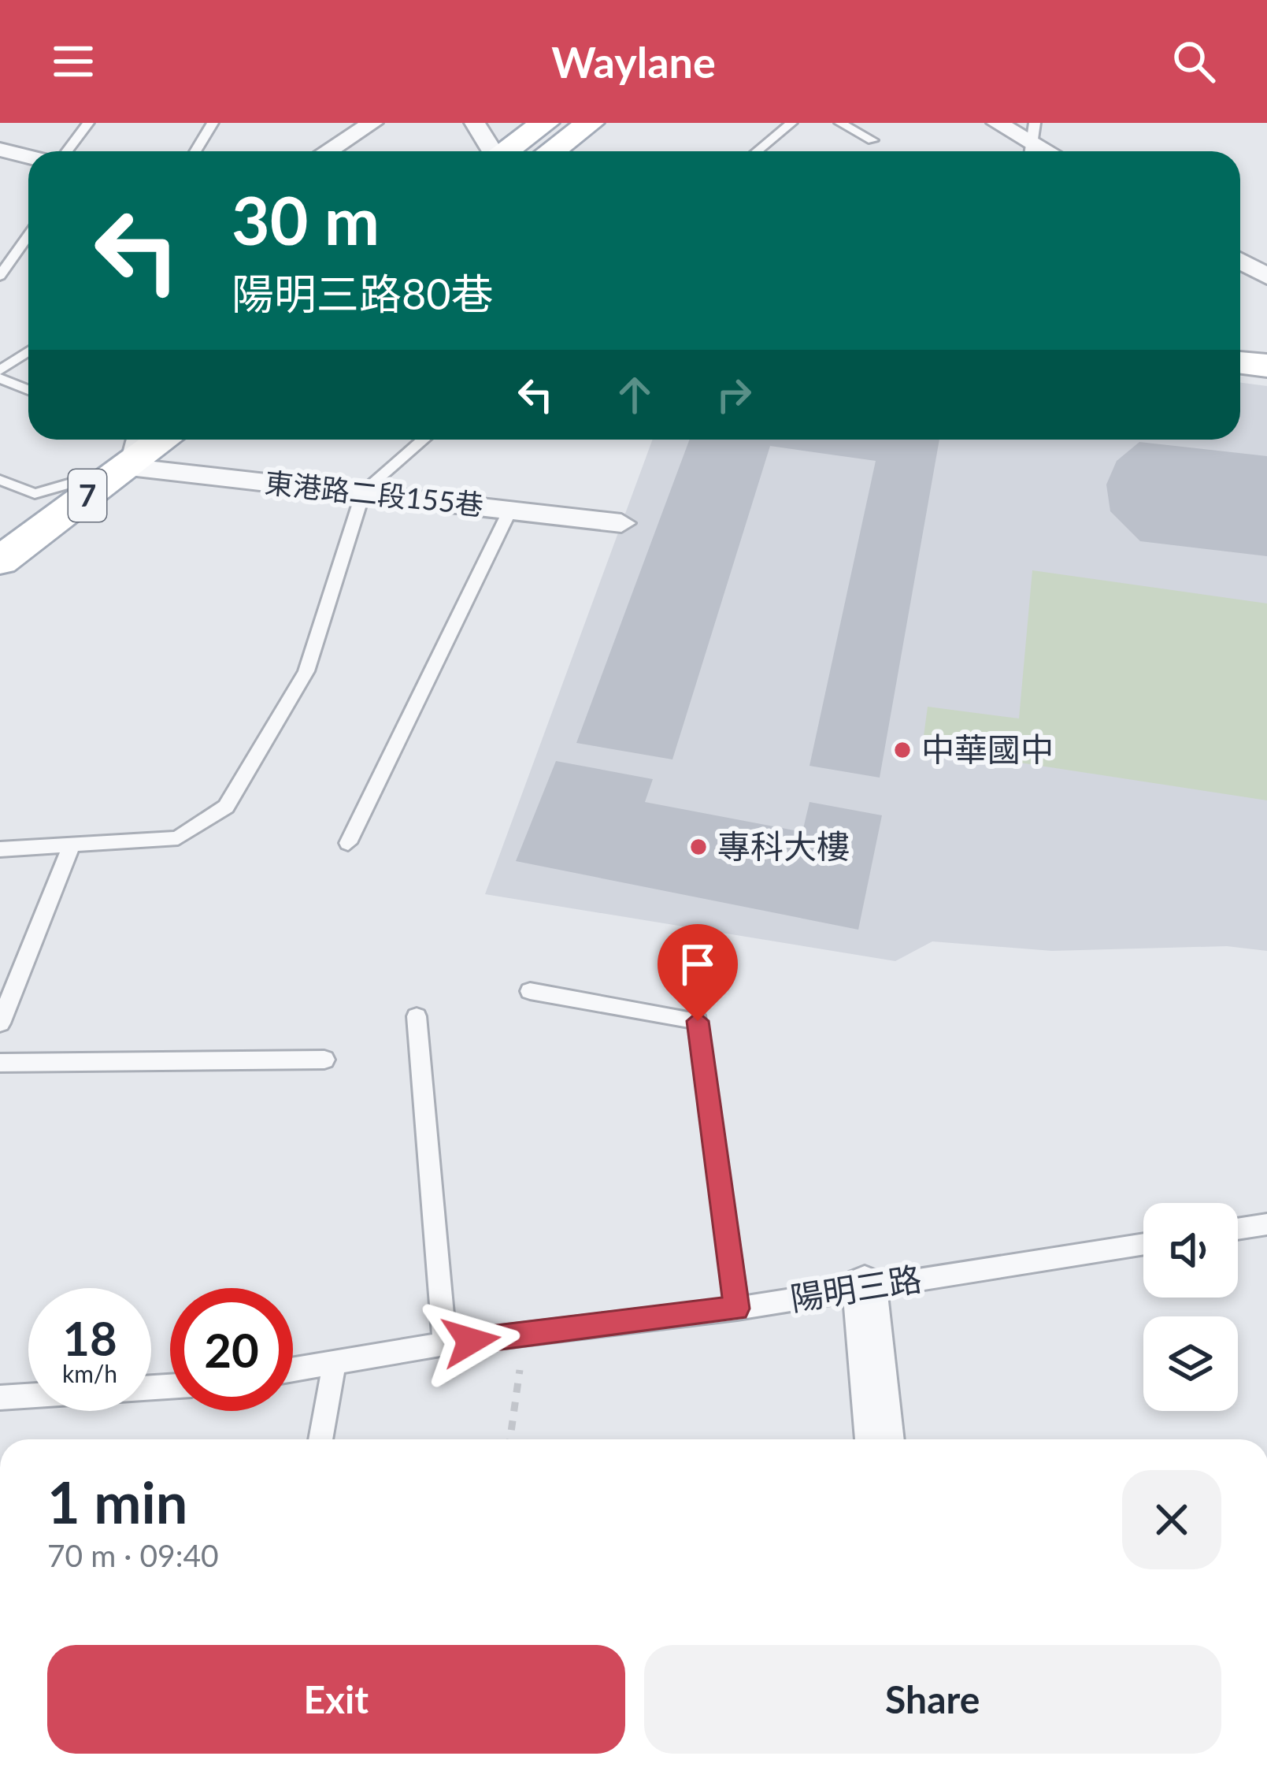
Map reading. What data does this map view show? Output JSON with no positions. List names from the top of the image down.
{
  "streets": {
    "main road": ["7"],
    "street": ["東港路二段155巷"],
    "lane": ["陽明三路"]
  },
  "crossings": [
    ["東港路二段155巷", "7"]
  ],
  "places": ["中華國中", "專科大樓"],
  "page": {
    "header": "Waylane",
    "turn": ["30 m", "陽明三路80巷"],
    "speed": "18 km/h",
    "limit": "20",
    "heading": ["1 min", "70 m · 09:40"],
    "buttons": ["Exit", "Share"]
  }
}
